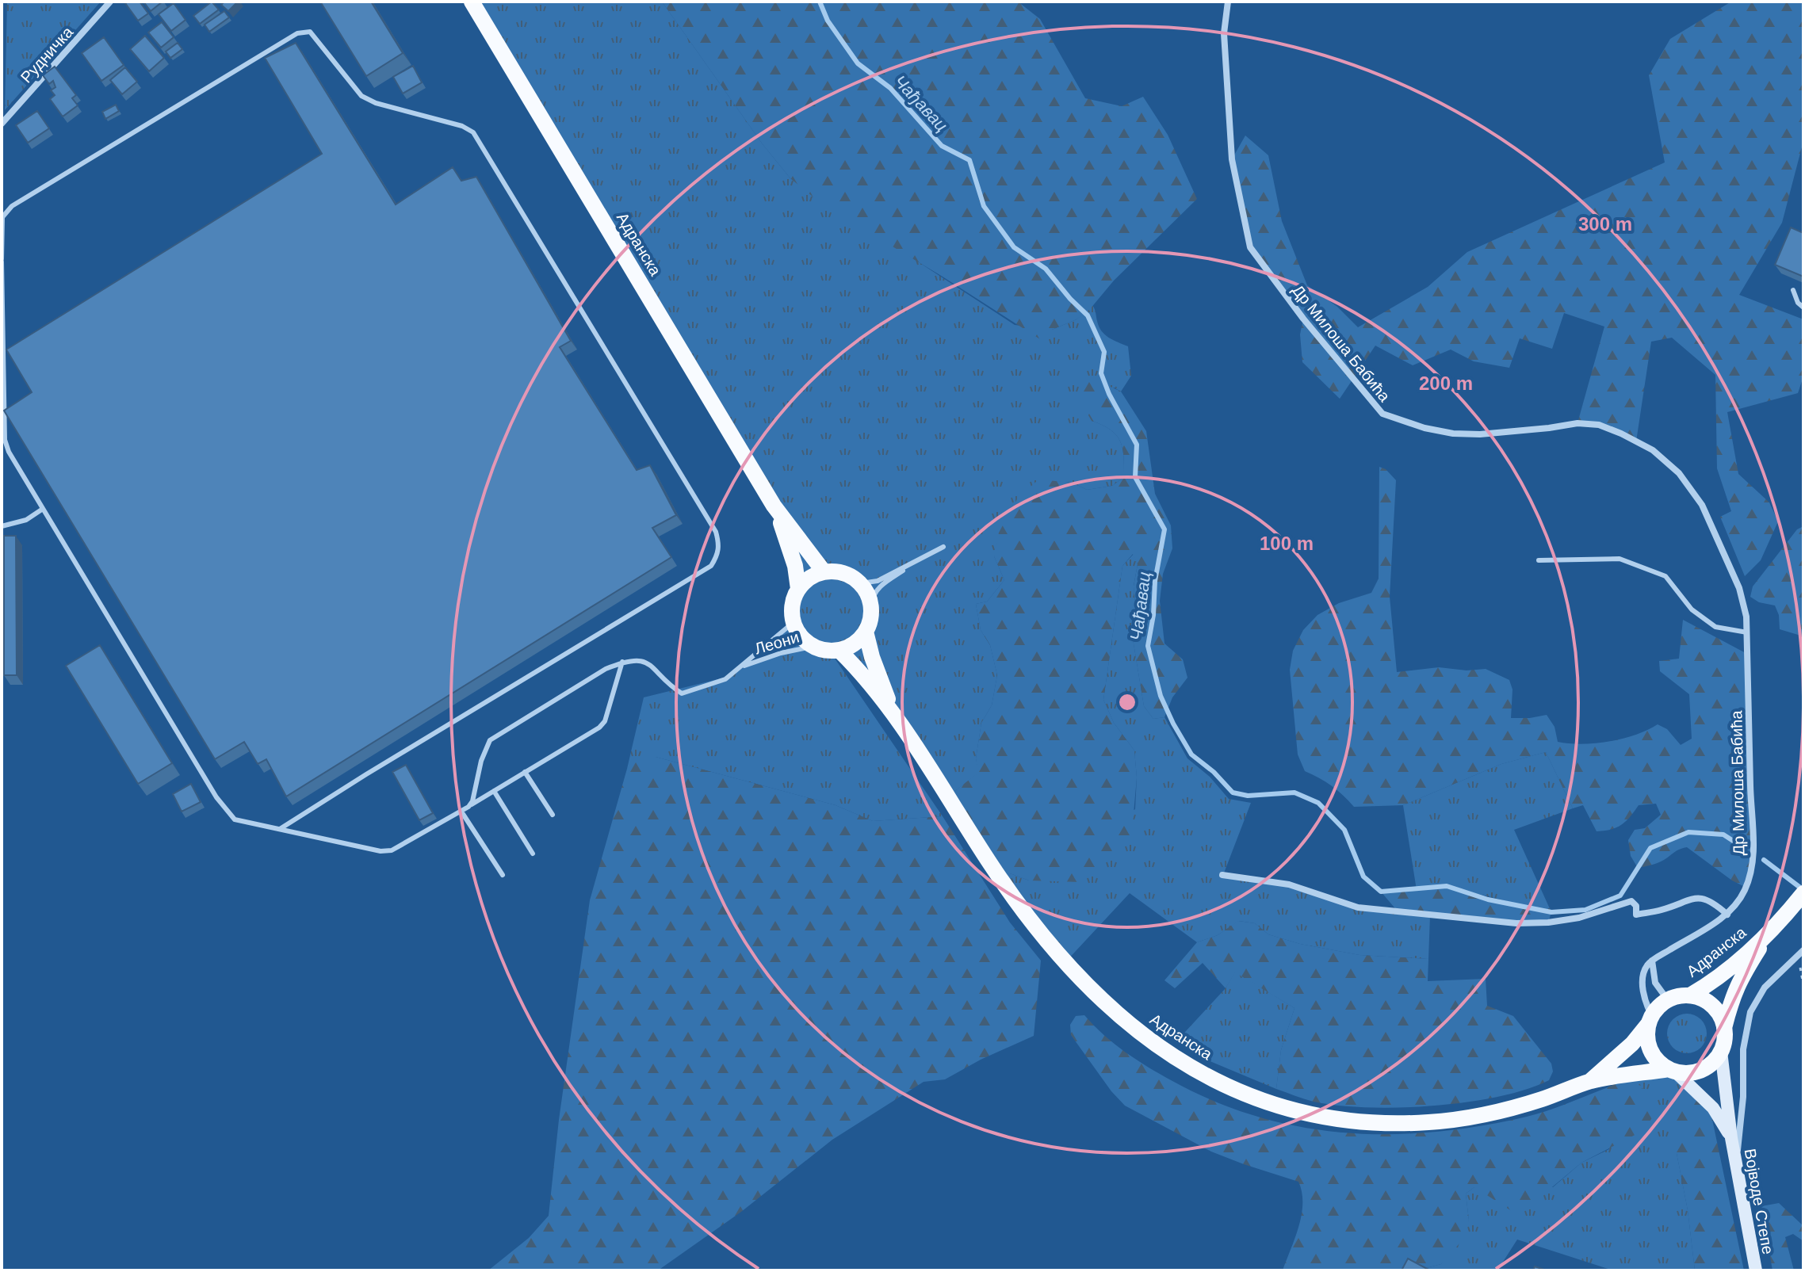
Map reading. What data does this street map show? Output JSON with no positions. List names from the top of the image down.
{
  "streets": {
    "main road": ["Адранска"],
    "street": ["Рудничка", "Др Милоша Бабића", "Војводе Степе"],
    "lane": ["Леони"]
  },
  "crossings": [
    ["Адранска", "Леони"],
    ["Адранска", "Војводе Степе"]
  ],
  "water": ["Чађавац"],
  "rings": ["300 m", "200 m", "100 m"]
}
